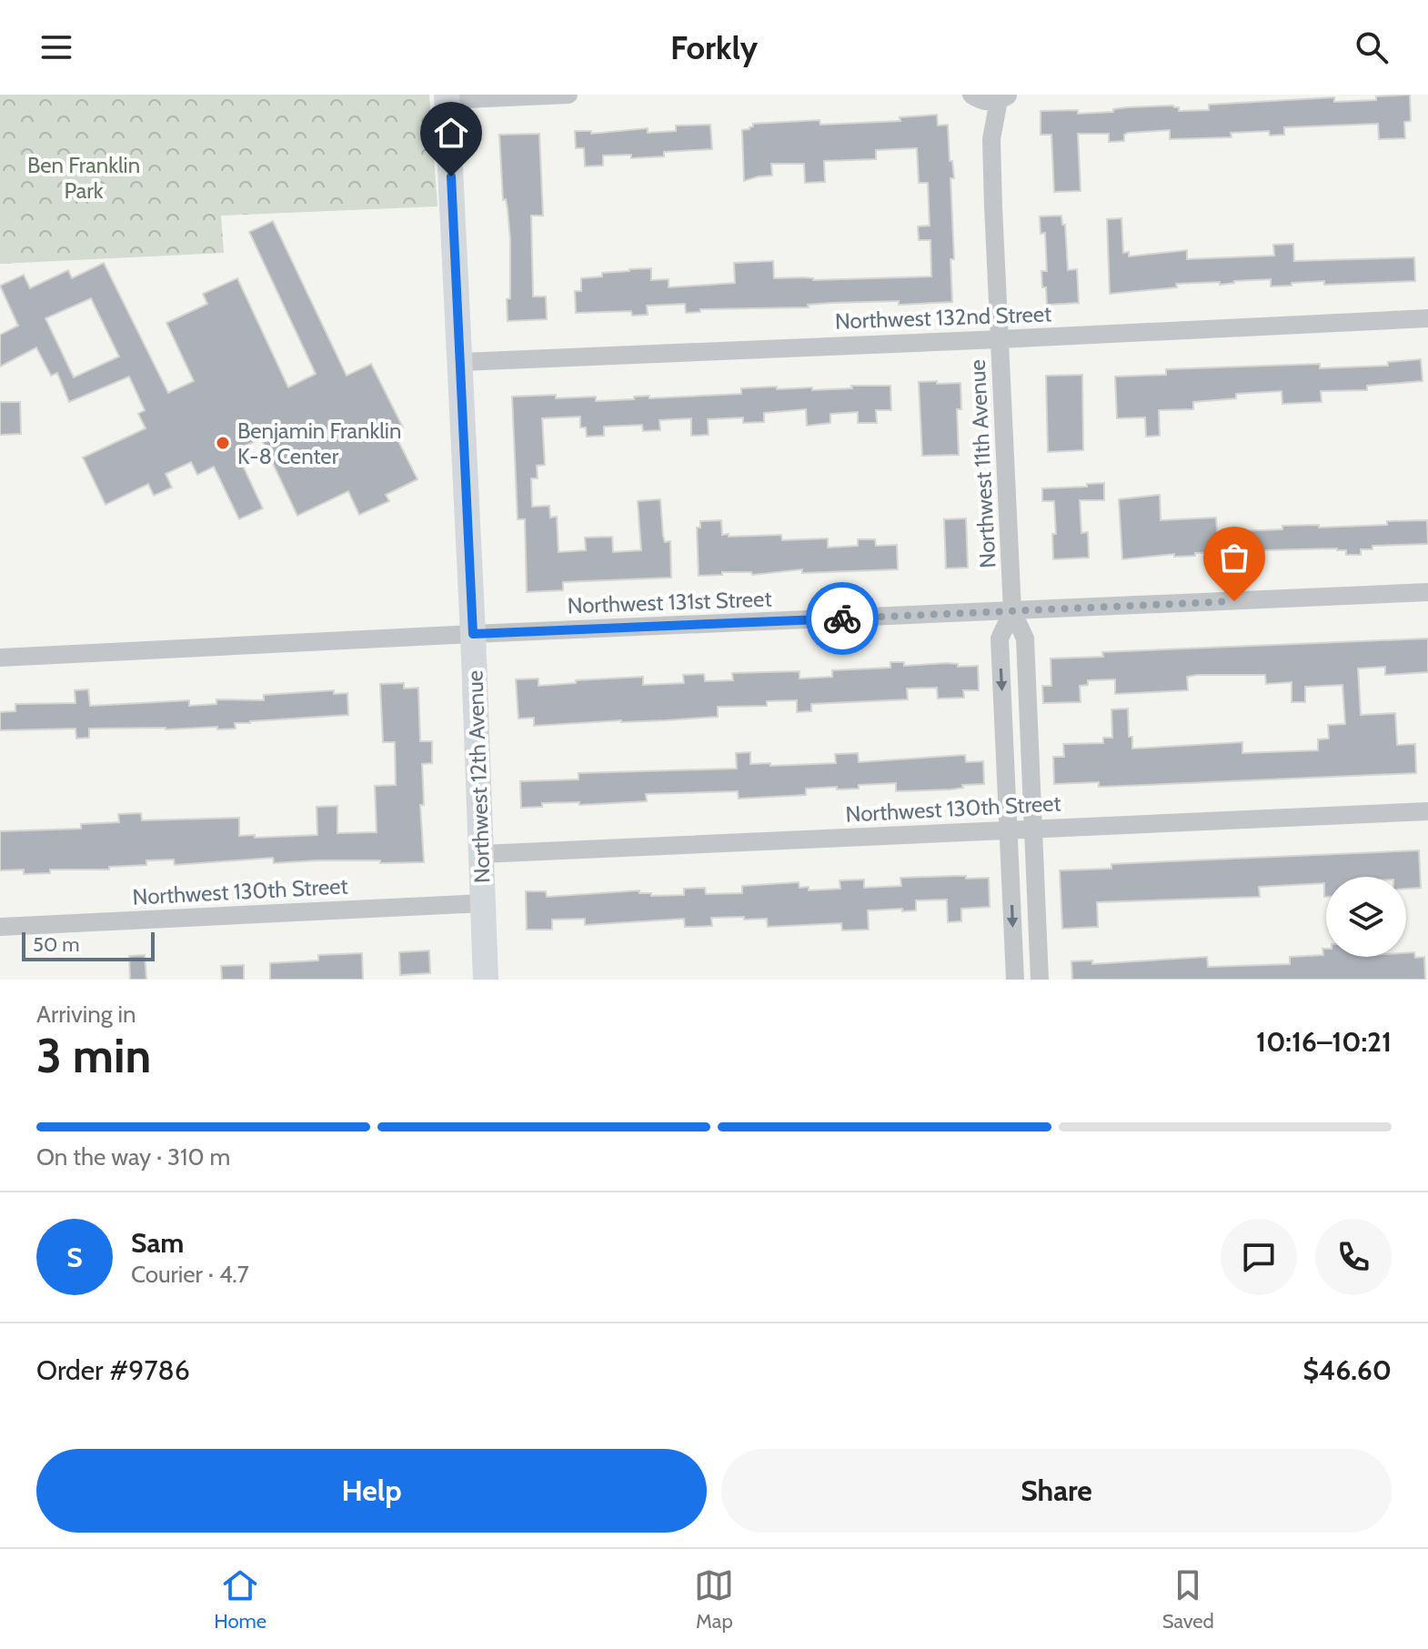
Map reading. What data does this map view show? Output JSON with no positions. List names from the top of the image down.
{
  "streets": {
    "street": [
      "Northwest 132nd Street",
      "Northwest 11th Avenue",
      "Northwest 131st Street",
      "Northwest 12th Avenue",
      "Northwest 130th Street"
    ]
  },
  "crossings": [
    ["Northwest 132nd Street", "Northwest 11th Avenue"],
    ["Northwest 132nd Street", "Northwest 12th Avenue"],
    ["Northwest 11th Avenue", "Northwest 131st Street"],
    ["Northwest 11th Avenue", "Northwest 130th Street"],
    ["Northwest 131st Street", "Northwest 12th Avenue"],
    ["Northwest 12th Avenue", "Northwest 130th Street"]
  ],
  "parks": ["Ben Franklin Park"],
  "places": ["Benjamin Franklin K-8 Center"],
  "scale_bar": "50 m",
  "page": {
    "header": "Forkly",
    "scale": "50 m",
    "heading": ["3 min", "Arriving in", "10:16–10:21"],
    "panel": [
      "Sam",
      "Courier · 4.7",
      "Order #9786",
      "$46.60"
    ],
    "bar": "On the way · 310 m",
    "round": "S",
    "buttons": ["Help", "Share"],
    "tabs": ["Home", "Map", "Saved"]
  }
}
